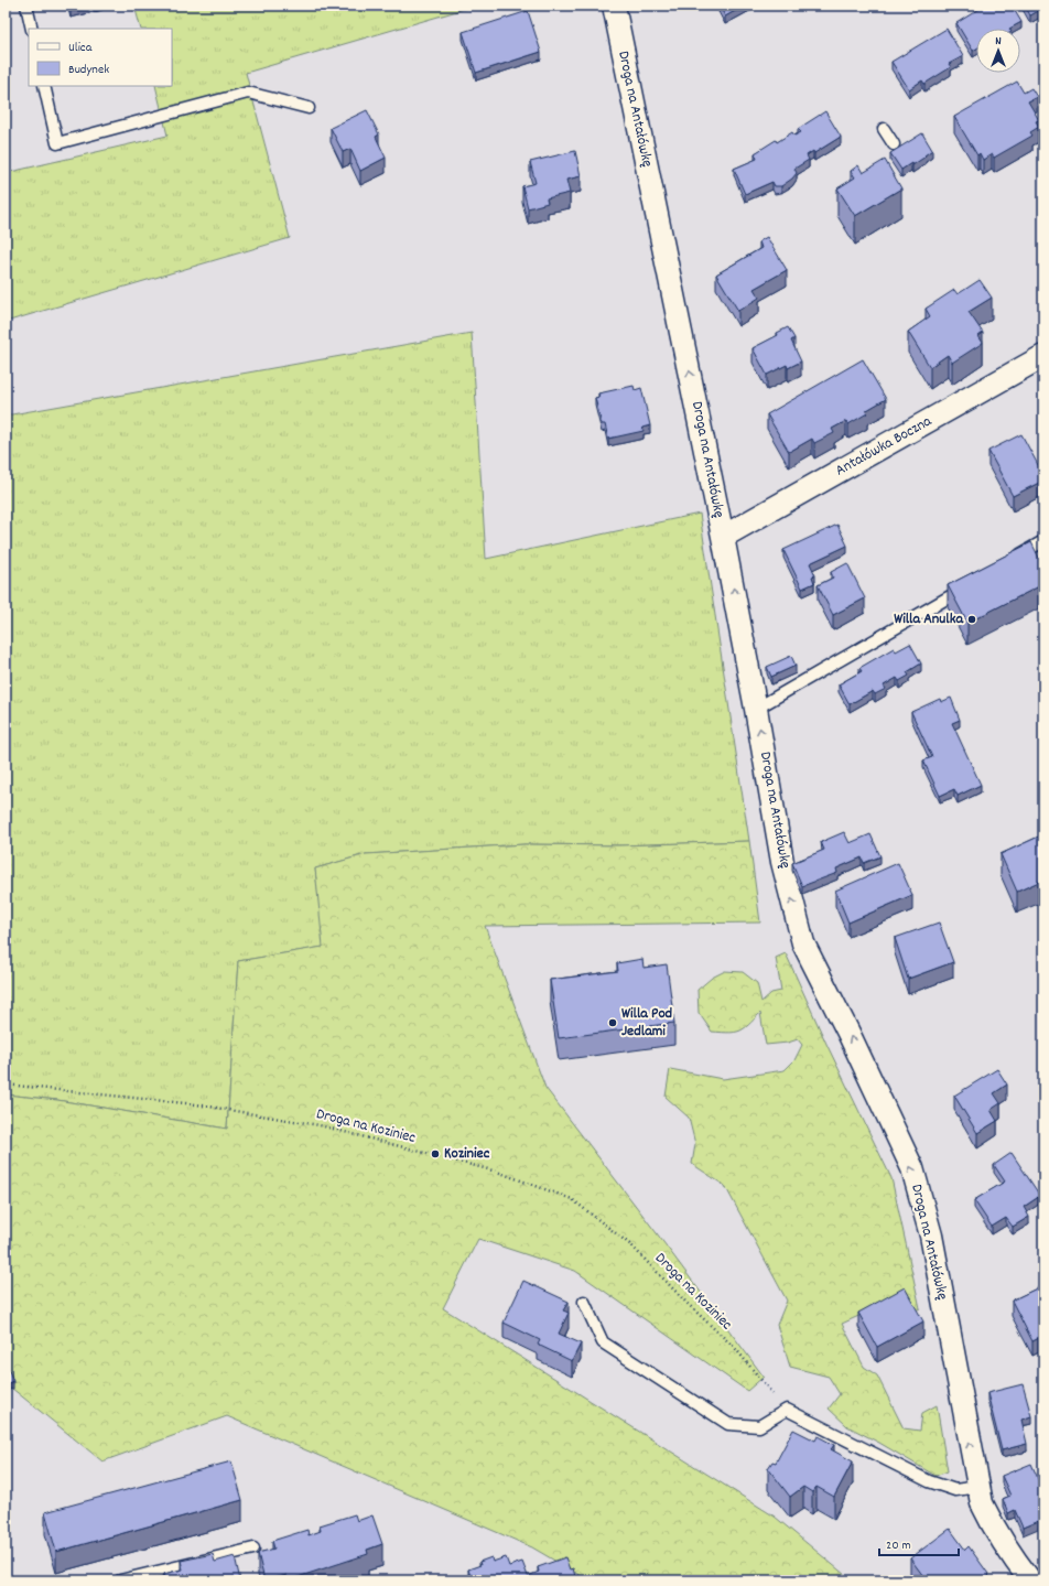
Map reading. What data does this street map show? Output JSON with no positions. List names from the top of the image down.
{
  "streets": {
    "street": ["Droga na Antałówkę", "Antałówka Boczna"],
    "path": ["Droga na Koziniec"]
  },
  "crossings": [
    ["Droga na Antałówkę", "Antałówka Boczna"]
  ],
  "one_way": ["Droga na Antałówkę"],
  "places": ["Willa Anulka", "Willa Pod Jedlami", "Koziniec"],
  "legend": ["Ulica", "Budynek"],
  "scale_bar": "20 m",
  "north": "top"
}
